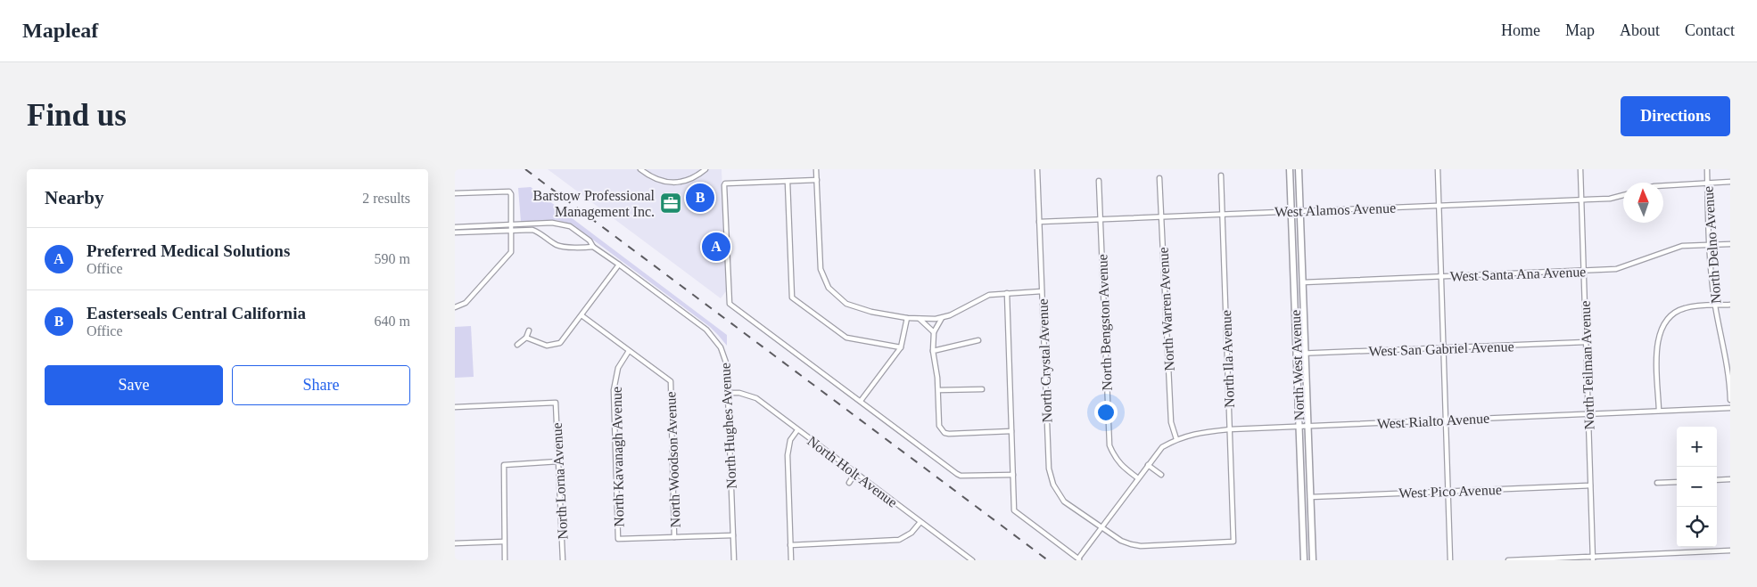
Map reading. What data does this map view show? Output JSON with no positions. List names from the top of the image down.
{
  "streets": {
    "main road": ["North West Avenue"],
    "street": [
      "West Alamos Avenue",
      "North Delno Avenue",
      "West Santa Ana Avenue",
      "North Warren Avenue",
      "North Bengston Avenue",
      "West San Gabriel Avenue",
      "North Ila Avenue",
      "North Crystal Avenue",
      "North Teilman Avenue",
      "West Rialto Avenue",
      "North Hughes Avenue",
      "North Kavanagh Avenue",
      "North Woodson Avenue",
      "North Holt Avenue",
      "North Lorna Avenue",
      "West Pico Avenue"
    ]
  },
  "crossings": [
    ["West Alamos Avenue", "North Warren Avenue"],
    ["West Alamos Avenue", "North Bengston Avenue"],
    ["West Alamos Avenue", "North Ila Avenue"],
    ["West Alamos Avenue", "North Crystal Avenue"],
    ["West Alamos Avenue", "North West Avenue"],
    ["West Alamos Avenue", "North Teilman Avenue"],
    ["North Delno Avenue", "West Santa Ana Avenue"],
    ["West Santa Ana Avenue", "North West Avenue"],
    ["West Santa Ana Avenue", "North Teilman Avenue"],
    ["North Warren Avenue", "West Rialto Avenue"],
    ["North Bengston Avenue", "West Rialto Avenue"],
    ["West San Gabriel Avenue", "North West Avenue"],
    ["West San Gabriel Avenue", "North Teilman Avenue"],
    ["North Ila Avenue", "North Crystal Avenue"],
    ["North Ila Avenue", "West Rialto Avenue"],
    ["North Crystal Avenue", "West Rialto Avenue"],
    ["North West Avenue", "West Rialto Avenue"],
    ["North West Avenue", "West Pico Avenue"],
    ["North Teilman Avenue", "West Rialto Avenue"],
    ["North Teilman Avenue", "West Pico Avenue"],
    ["North Hughes Avenue", "North Holt Avenue"],
    ["North Kavanagh Avenue", "North Woodson Avenue"]
  ],
  "places": {
    "office": ["Barstow Professional Management Inc."]
  },
  "north": "top",
  "page": {
    "header": "Mapleaf",
    "nav": [
      "Home",
      "Map",
      "About",
      "Contact"
    ],
    "buttons": [
      "Directions",
      ["Save", "Share"]
    ],
    "title": "Find us",
    "heading": ["Nearby", "2 results"],
    "pins": ["B", "A"],
    "list": [
      {
        "mark": "A",
        "name": "Preferred Medical Solutions",
        "note": "Office",
        "value": "590 m"
      },
      {
        "mark": "B",
        "name": "Easterseals Central California",
        "note": "Office",
        "value": "640 m"
      }
    ],
    "map_buttons": ["+", "−"]
  }
}
